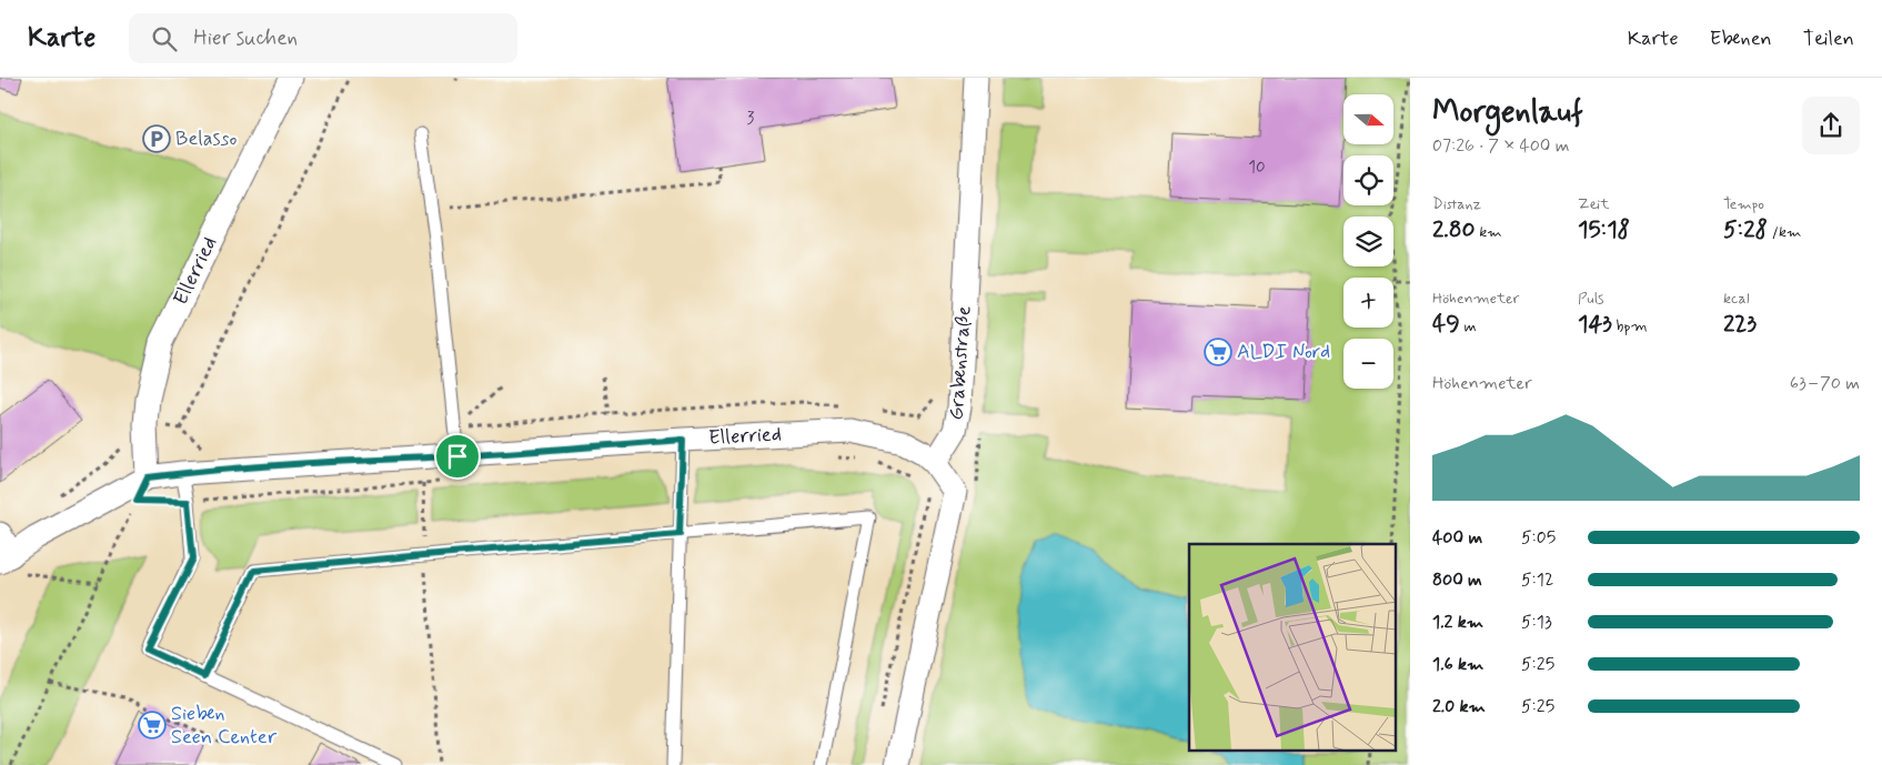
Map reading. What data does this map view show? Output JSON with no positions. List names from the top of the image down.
{
  "streets": {
    "street": ["Ellerried", "Grabenstraße"]
  },
  "crossings": [
    ["Ellerried", "Grabenstraße"]
  ],
  "places": {
    "parking": ["Belasso"],
    "supermarket": ["ALDI Nord", "Sieben Seen Center"]
  },
  "house_numbers": ["3", "10"],
  "north": "right",
  "page": {
    "header": "Karte",
    "search": "Hier suchen",
    "nav": ["Karte", "Ebenen", "Teilen"],
    "heading": ["Morgenlauf", "07:26 · 7 × 400 m"],
    "map_buttons": ["+", "−"],
    "stats": [
      ["Distanz", "2.80 km"],
      ["Zeit", "15:18"],
      ["Tempo", "5:28 /km"],
      ["Höhenmeter", "49 m"],
      ["Puls", "143 bpm"],
      ["kcal", "223"]
    ],
    "chart": ["Höhenmeter", "63–70 m"],
    "list": [
      {
        "name": "400 m",
        "note": "5:05"
      },
      {
        "name": "800 m",
        "note": "5:12"
      },
      {
        "name": "1.2 km",
        "note": "5:13"
      },
      {
        "name": "1.6 km",
        "note": "5:25"
      },
      {
        "name": "2.0 km",
        "note": "5:25"
      }
    ]
  }
}
